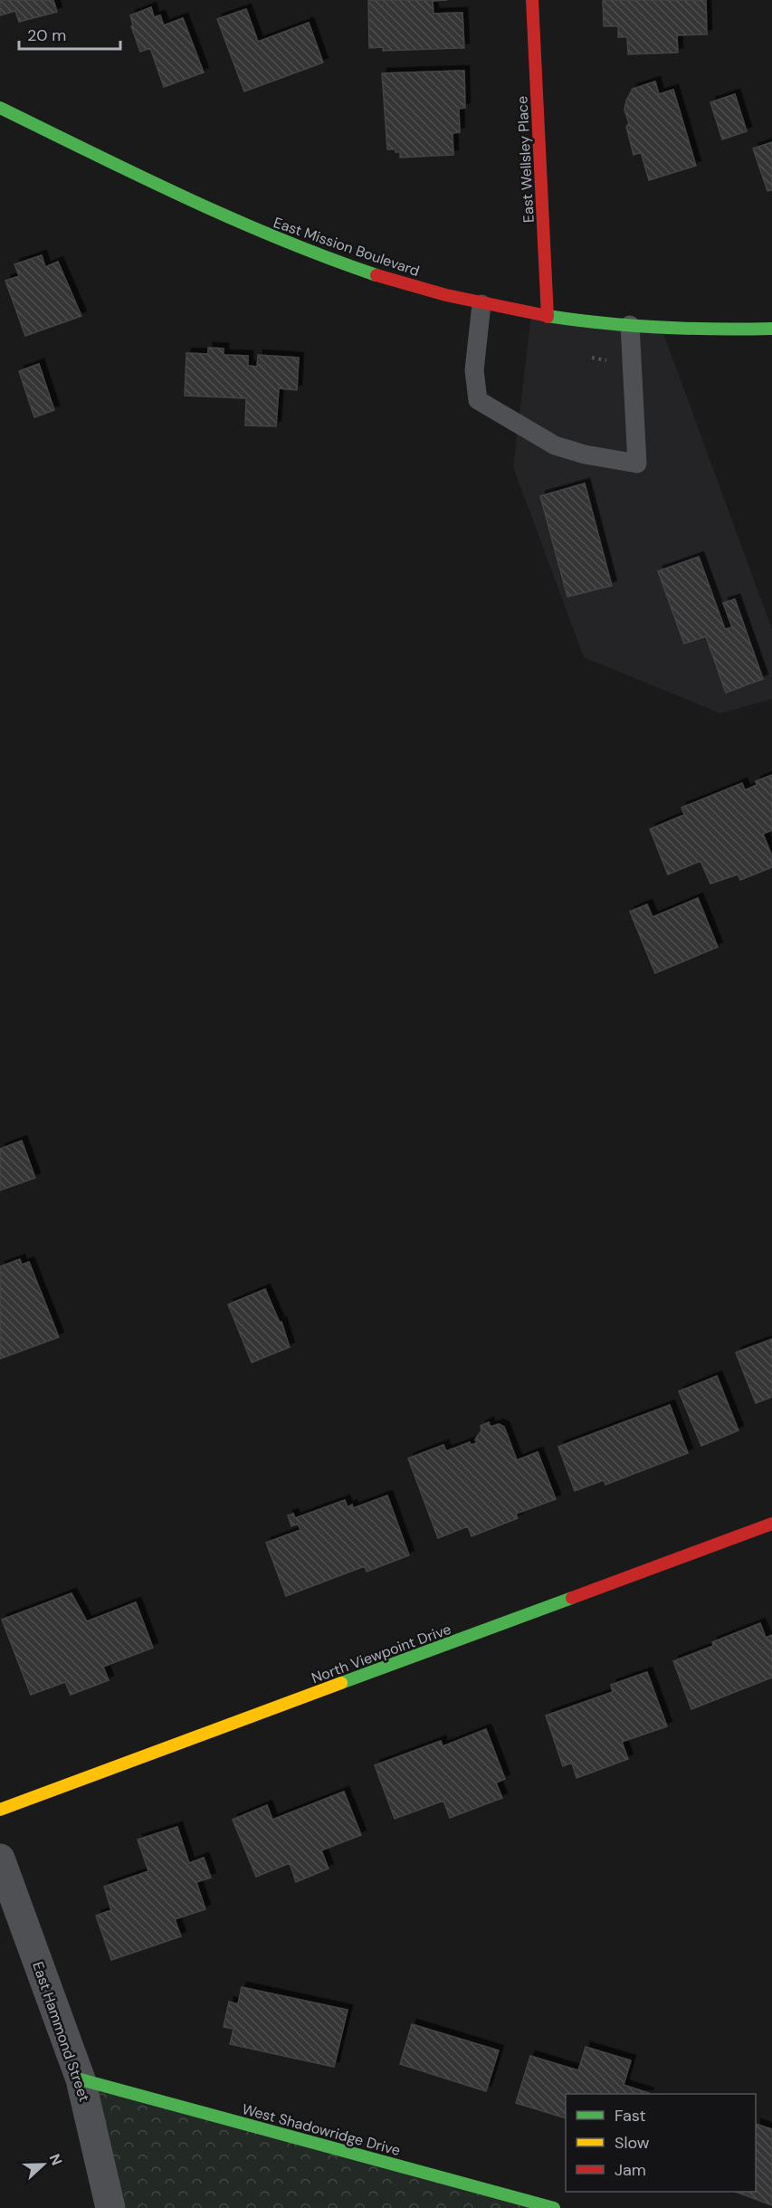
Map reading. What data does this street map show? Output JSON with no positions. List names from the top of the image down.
{
  "streets": {
    "street": [
      "East Wellsley Place",
      "East Mission Boulevard",
      "North Viewpoint Drive",
      "East Hammond Street",
      "West Shadowridge Drive"
    ]
  },
  "crossings": [
    ["East Wellsley Place", "East Mission Boulevard"],
    ["East Hammond Street", "West Shadowridge Drive"]
  ],
  "legend": ["Fast", "Slow", "Jam"],
  "scale_bar": "20 m",
  "north": "right"
}
